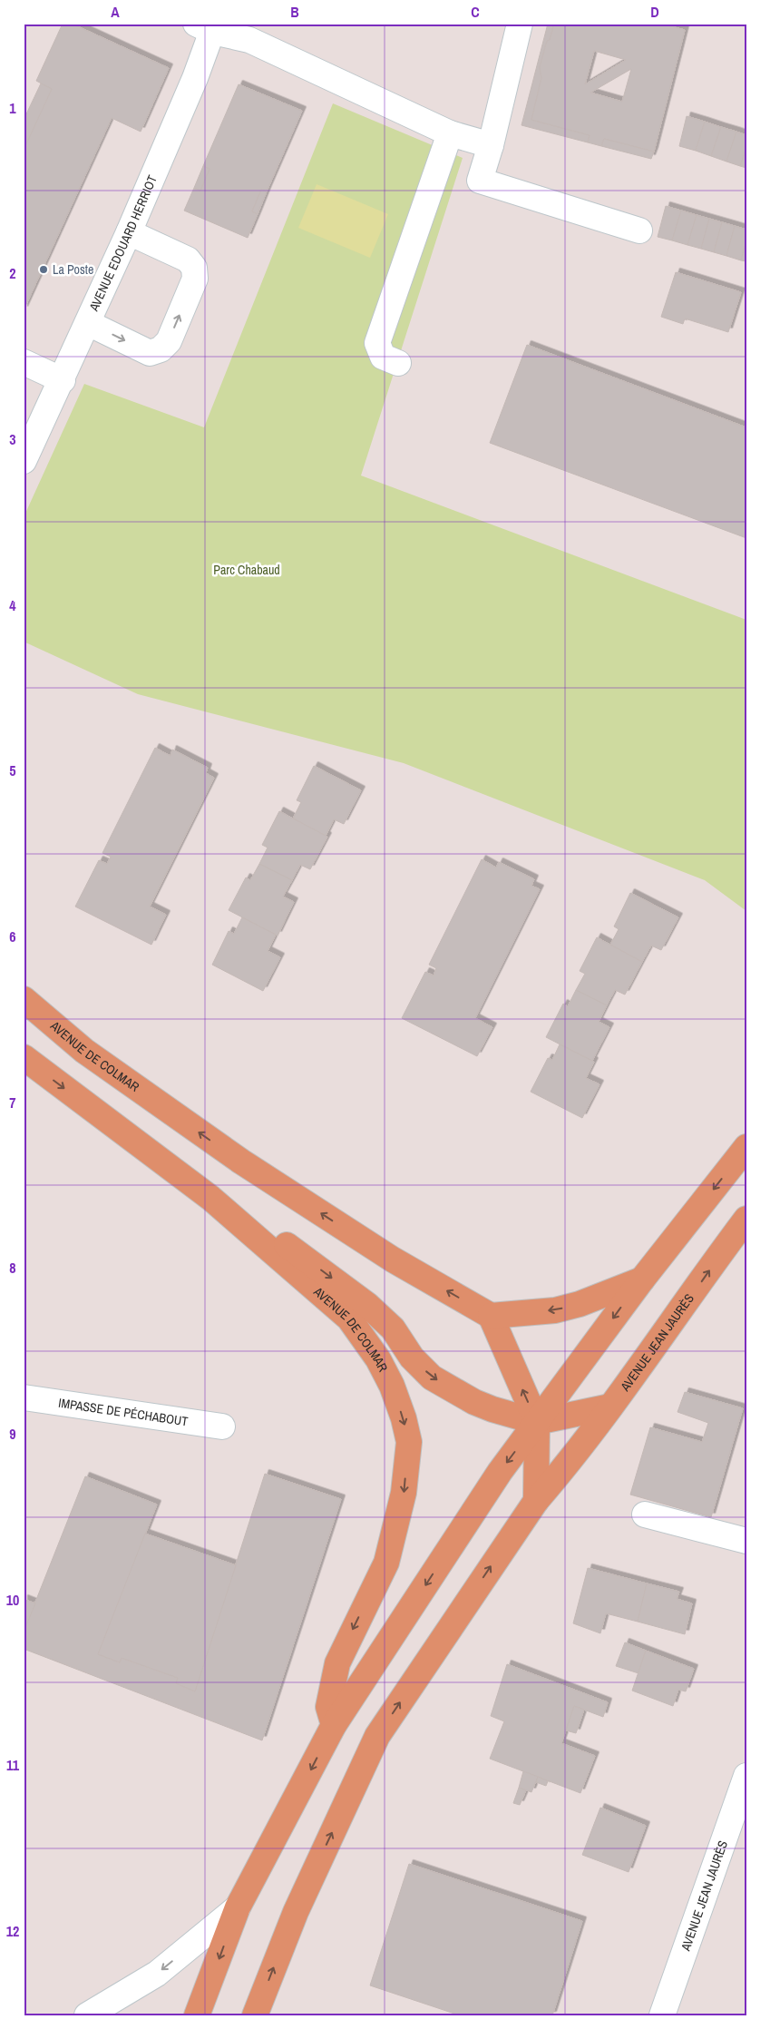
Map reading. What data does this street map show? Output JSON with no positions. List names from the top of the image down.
{
  "streets": {
    "main road": ["AVENUE DE COLMAR", "AVENUE JEAN JAURÈS"],
    "street": ["AVENUE EDOUARD HERRIOT", "IMPASSE DE PÉCHABOUT"]
  },
  "parks": ["Parc Chabaud"],
  "places": ["La Poste"],
  "grid": {
    "columns": [
      "A",
      "B",
      "C",
      "D"
    ],
    "rows": [
      "1",
      "2",
      "3",
      "4",
      "5",
      "6",
      "7",
      "8",
      "9",
      "10",
      "11",
      "12"
    ]
  }
}
